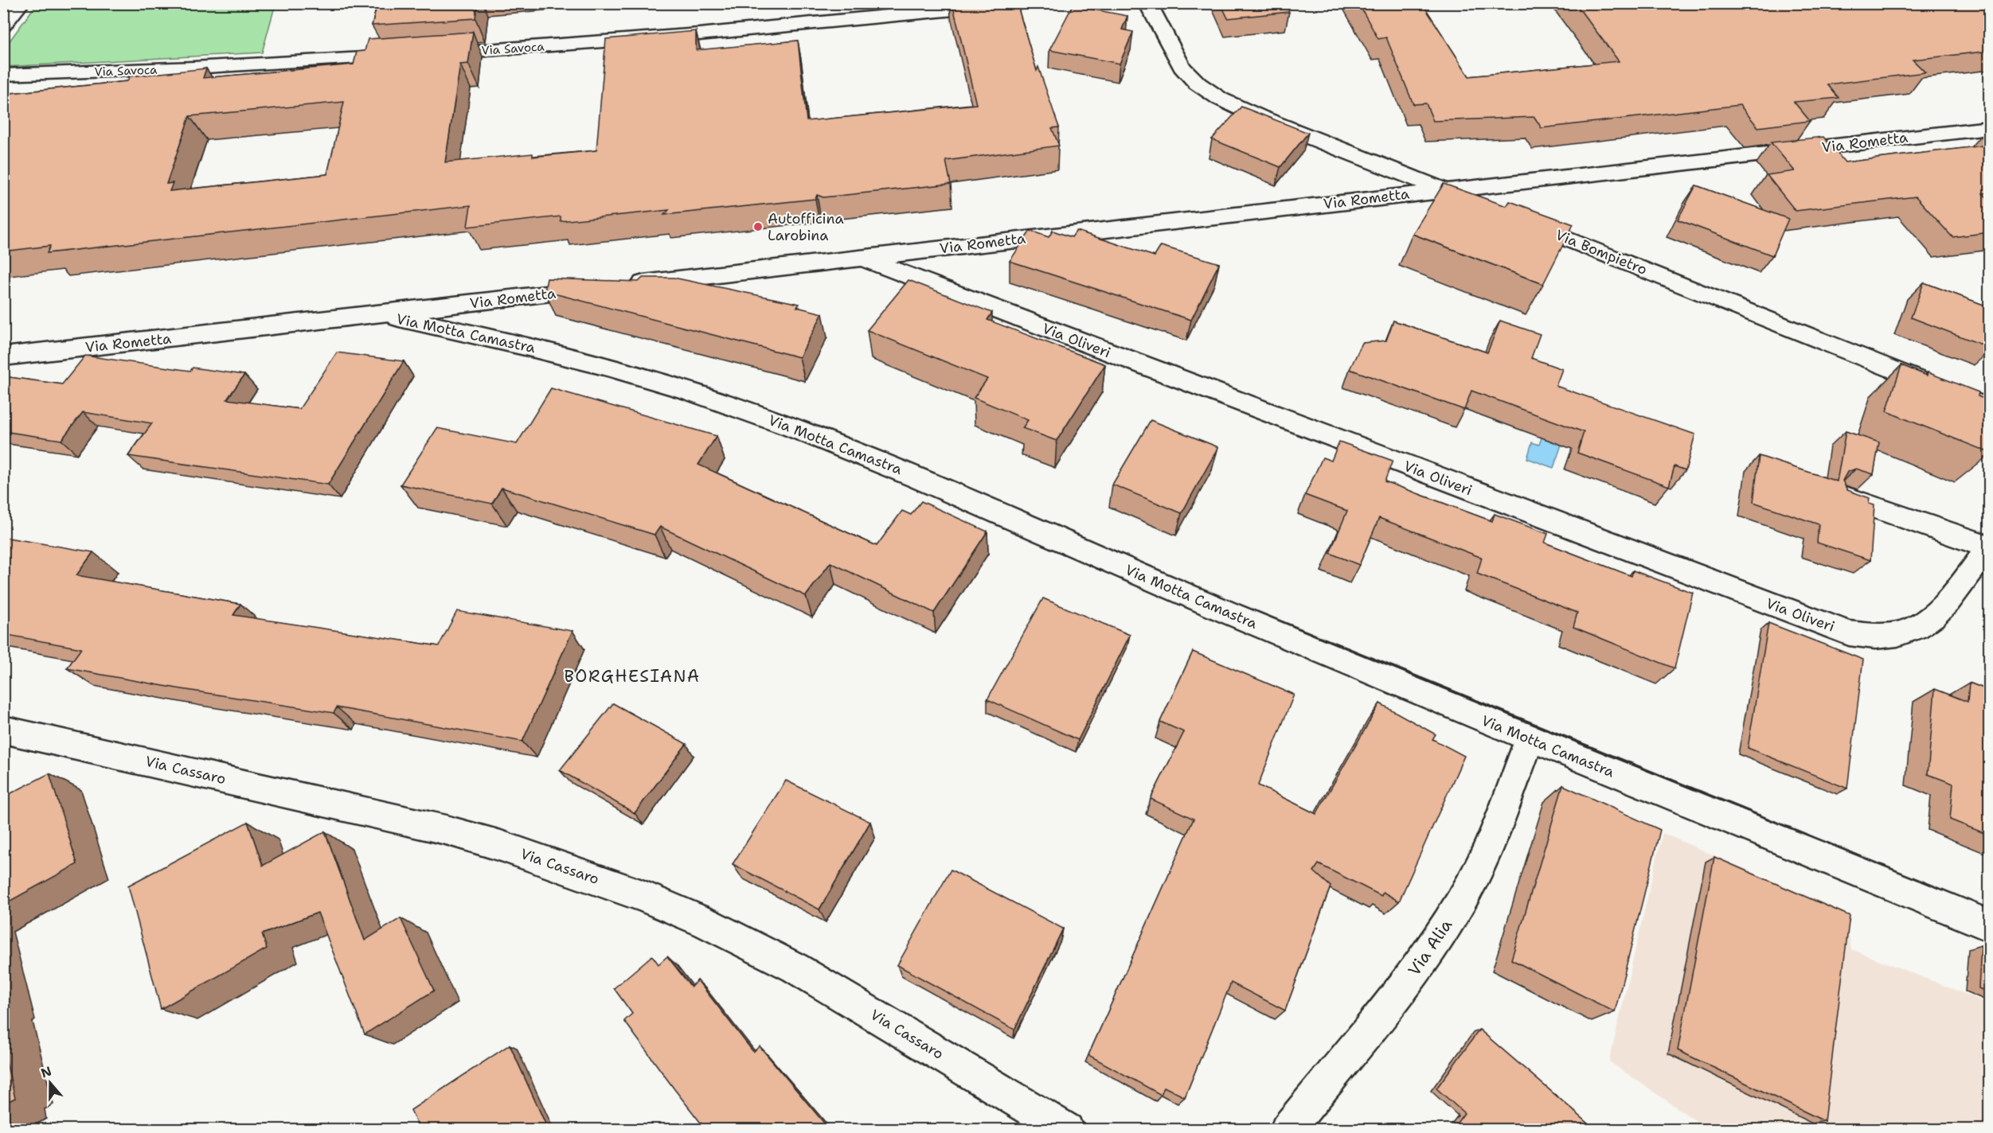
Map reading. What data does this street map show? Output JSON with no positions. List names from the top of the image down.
{
  "streets": {
    "street": [
      "Via Savoca",
      "Via Rometta",
      "Via Bompietro",
      "Via Motta Camastra",
      "Via Oliveri",
      "Via Cassaro",
      "Via Alia"
    ]
  },
  "crossings": [
    ["Via Rometta", "Via Motta Camastra"],
    ["Via Rometta", "Via Oliveri"],
    ["Via Motta Camastra", "Via Alia"]
  ],
  "districts": ["BORGHESIANA"],
  "places": ["Autofficina Larobina"],
  "north": "top"
}
